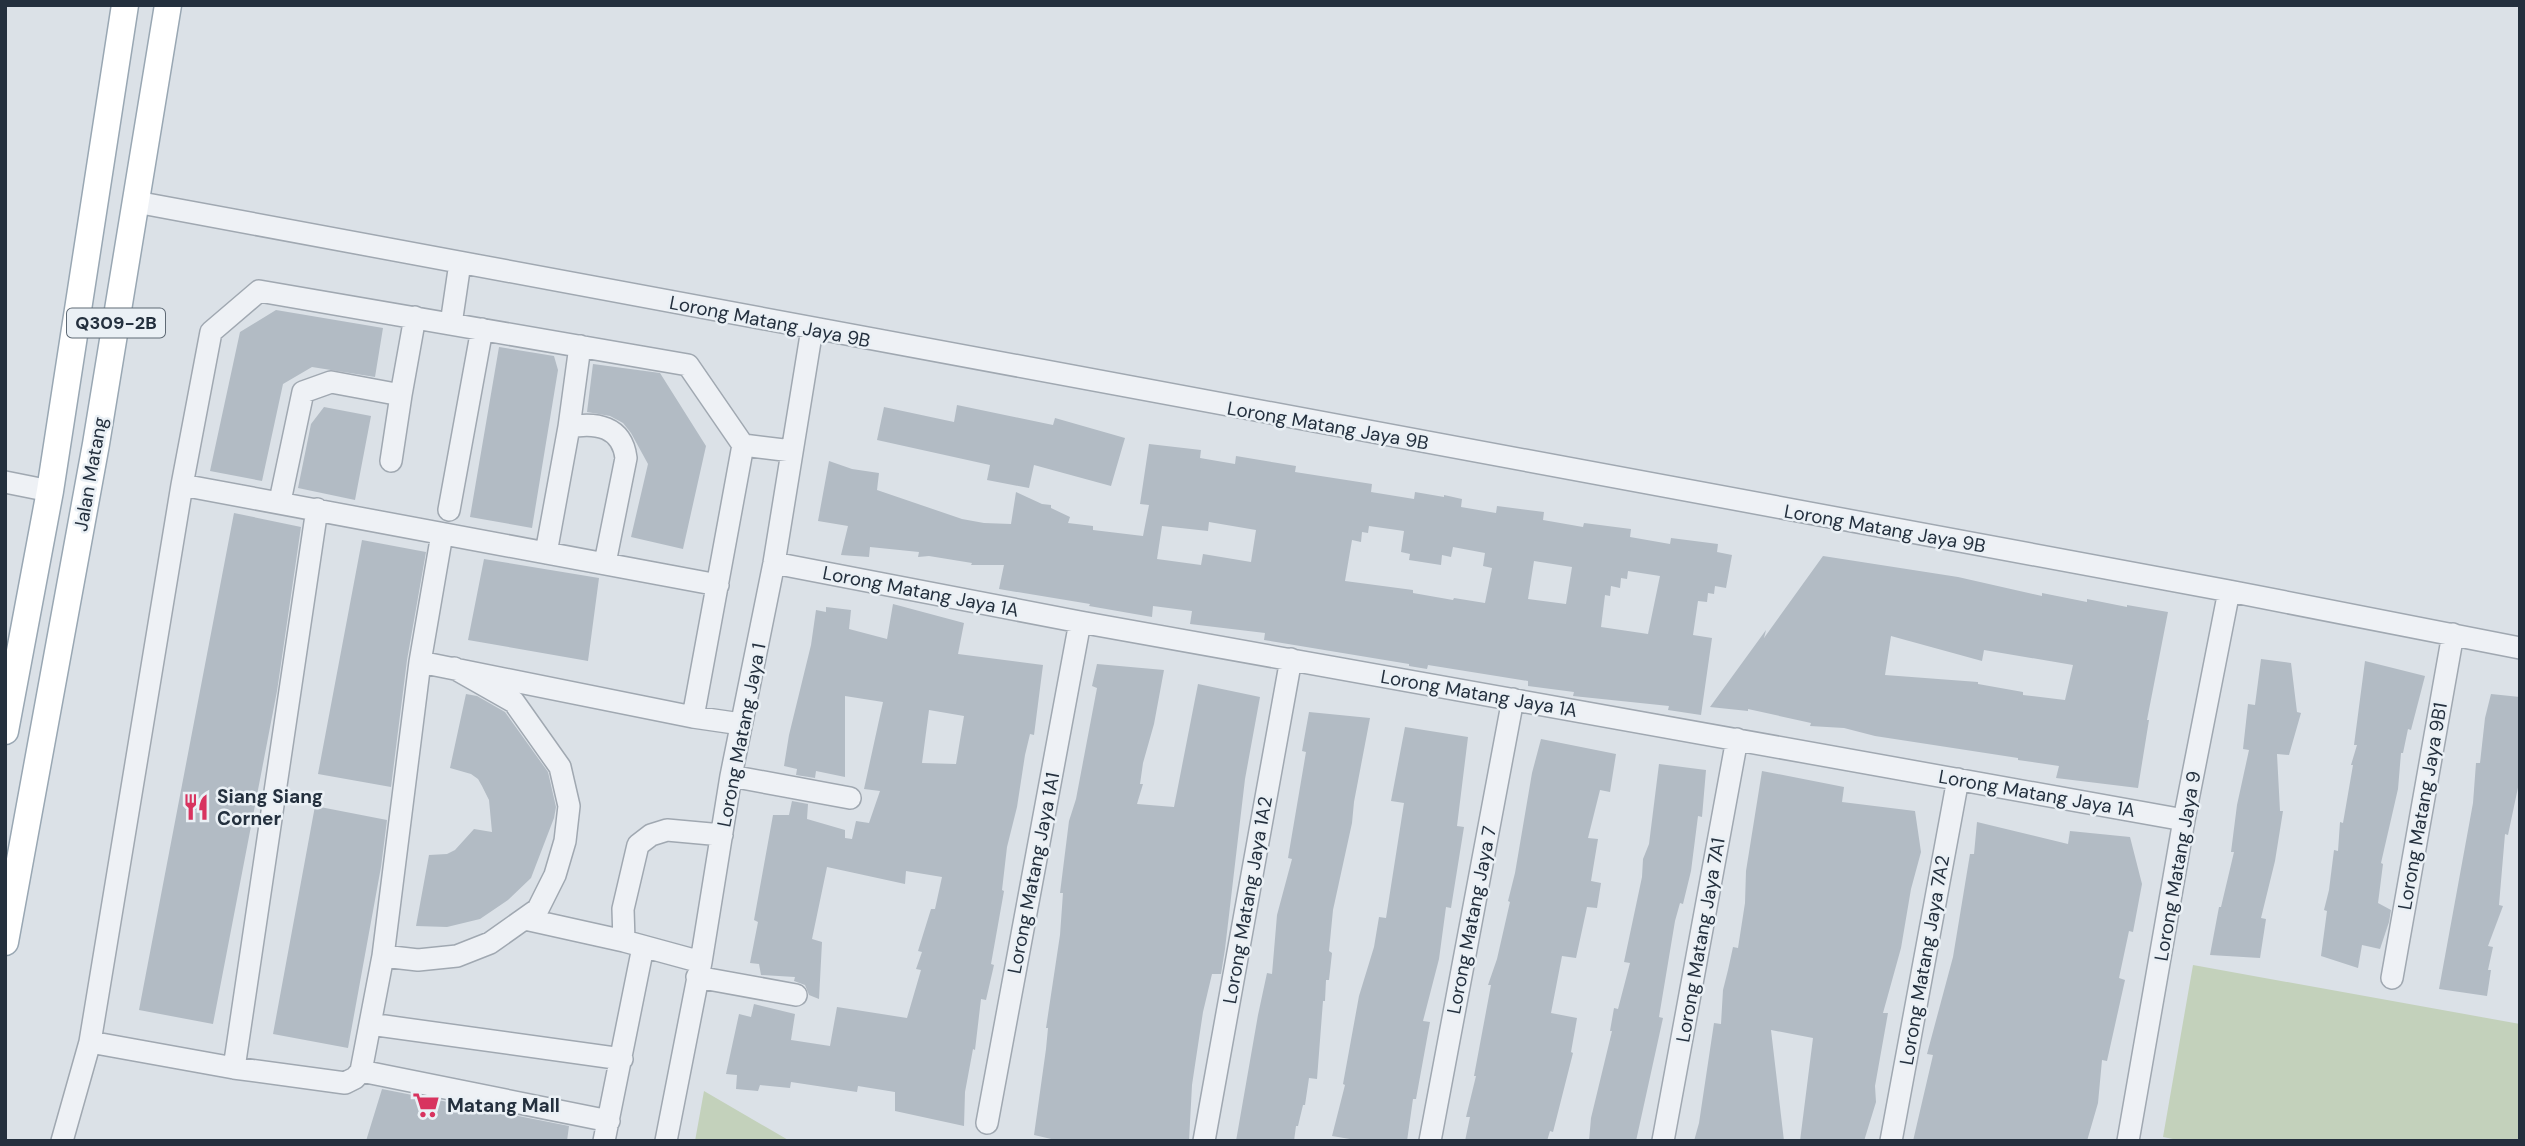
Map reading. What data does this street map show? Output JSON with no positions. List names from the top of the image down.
{
  "streets": {
    "main road": ["Q309-2B", "Jalan Matang"],
    "street": [
      "Lorong Matang Jaya 9B",
      "Lorong Matang Jaya 1A",
      "Lorong Matang Jaya 1",
      "Lorong Matang Jaya 9B1",
      "Lorong Matang Jaya 9",
      "Lorong Matang Jaya 1A1",
      "Lorong Matang Jaya 1A2",
      "Lorong Matang Jaya 7",
      "Lorong Matang Jaya 7A1",
      "Lorong Matang Jaya 7A2"
    ]
  },
  "crossings": [
    ["Lorong Matang Jaya 9B", "Jalan Matang"],
    ["Lorong Matang Jaya 9B", "Lorong Matang Jaya 1"],
    ["Lorong Matang Jaya 9B", "Lorong Matang Jaya 9B1"],
    ["Lorong Matang Jaya 9B", "Lorong Matang Jaya 9"],
    ["Lorong Matang Jaya 1A", "Lorong Matang Jaya 1"],
    ["Lorong Matang Jaya 1A", "Lorong Matang Jaya 9"],
    ["Lorong Matang Jaya 1A", "Lorong Matang Jaya 1A1"],
    ["Lorong Matang Jaya 1A", "Lorong Matang Jaya 1A2"],
    ["Lorong Matang Jaya 1A", "Lorong Matang Jaya 7"],
    ["Lorong Matang Jaya 1A", "Lorong Matang Jaya 7A1"],
    ["Lorong Matang Jaya 1A", "Lorong Matang Jaya 7A2"]
  ],
  "places": {
    "restaurant": ["Siang Siang Corner"],
    "supermarket": ["Matang Mall"]
  }
}
